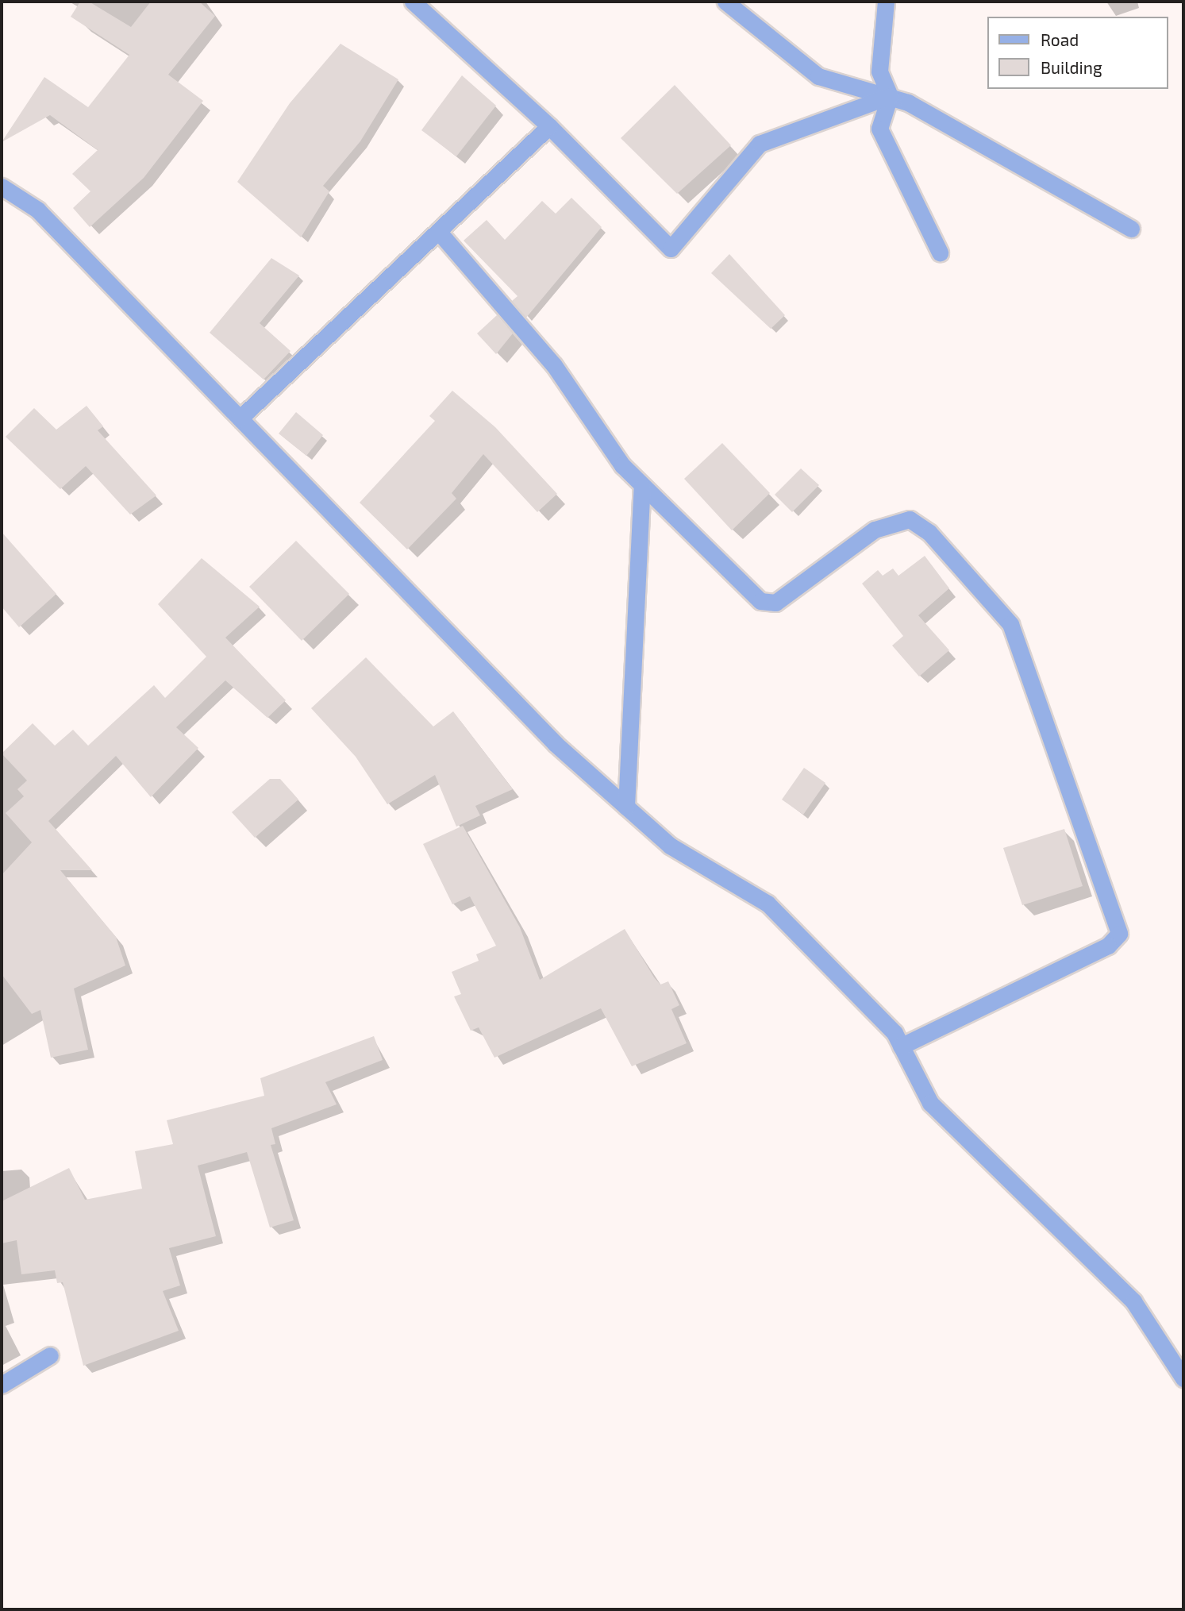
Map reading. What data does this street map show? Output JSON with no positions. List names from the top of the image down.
{
  "legend": ["Road", "Building"]
}
